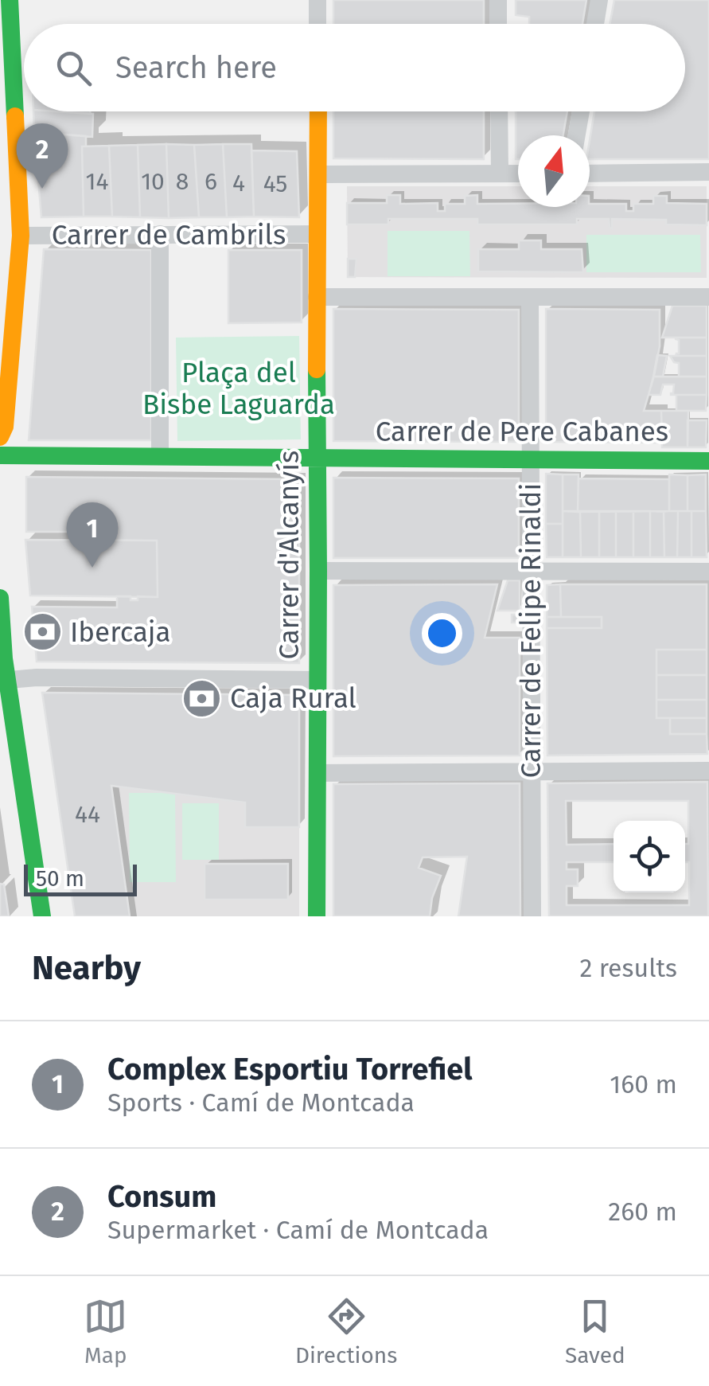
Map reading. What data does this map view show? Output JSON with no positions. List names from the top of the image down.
{
  "streets": {
    "street": [
      "Carrer de Cambrils",
      "Carrer de Pere Cabanes",
      "Carrer d'Alcanyís",
      "Carrer de Felipe Rinaldi"
    ]
  },
  "crossings": [
    ["Carrer de Cambrils", "Carrer d'Alcanyís"],
    ["Carrer de Pere Cabanes", "Carrer d'Alcanyís"],
    ["Carrer de Pere Cabanes", "Carrer de Felipe Rinaldi"]
  ],
  "parks": ["Plaça del Bisbe Laguarda"],
  "places": {
    "bank": ["Ibercaja", "Caja Rural"]
  },
  "house_numbers": [
    "14",
    "10",
    "8",
    "6",
    "4",
    "45",
    "44"
  ],
  "scale_bar": "50 m",
  "north": "top",
  "page": {
    "search": "Search here",
    "pins": ["2", "1"],
    "scale": "50 m",
    "heading": ["Nearby", "2 results"],
    "list": [
      {
        "mark": "1",
        "name": "Complex Esportiu Torrefiel",
        "note": "Sports · Camí de Montcada",
        "value": "160 m"
      },
      {
        "mark": "2",
        "name": "Consum",
        "note": "Supermarket · Camí de Montcada",
        "value": "260 m"
      }
    ],
    "nav": ["Map", "Directions", "Saved"]
  }
}
